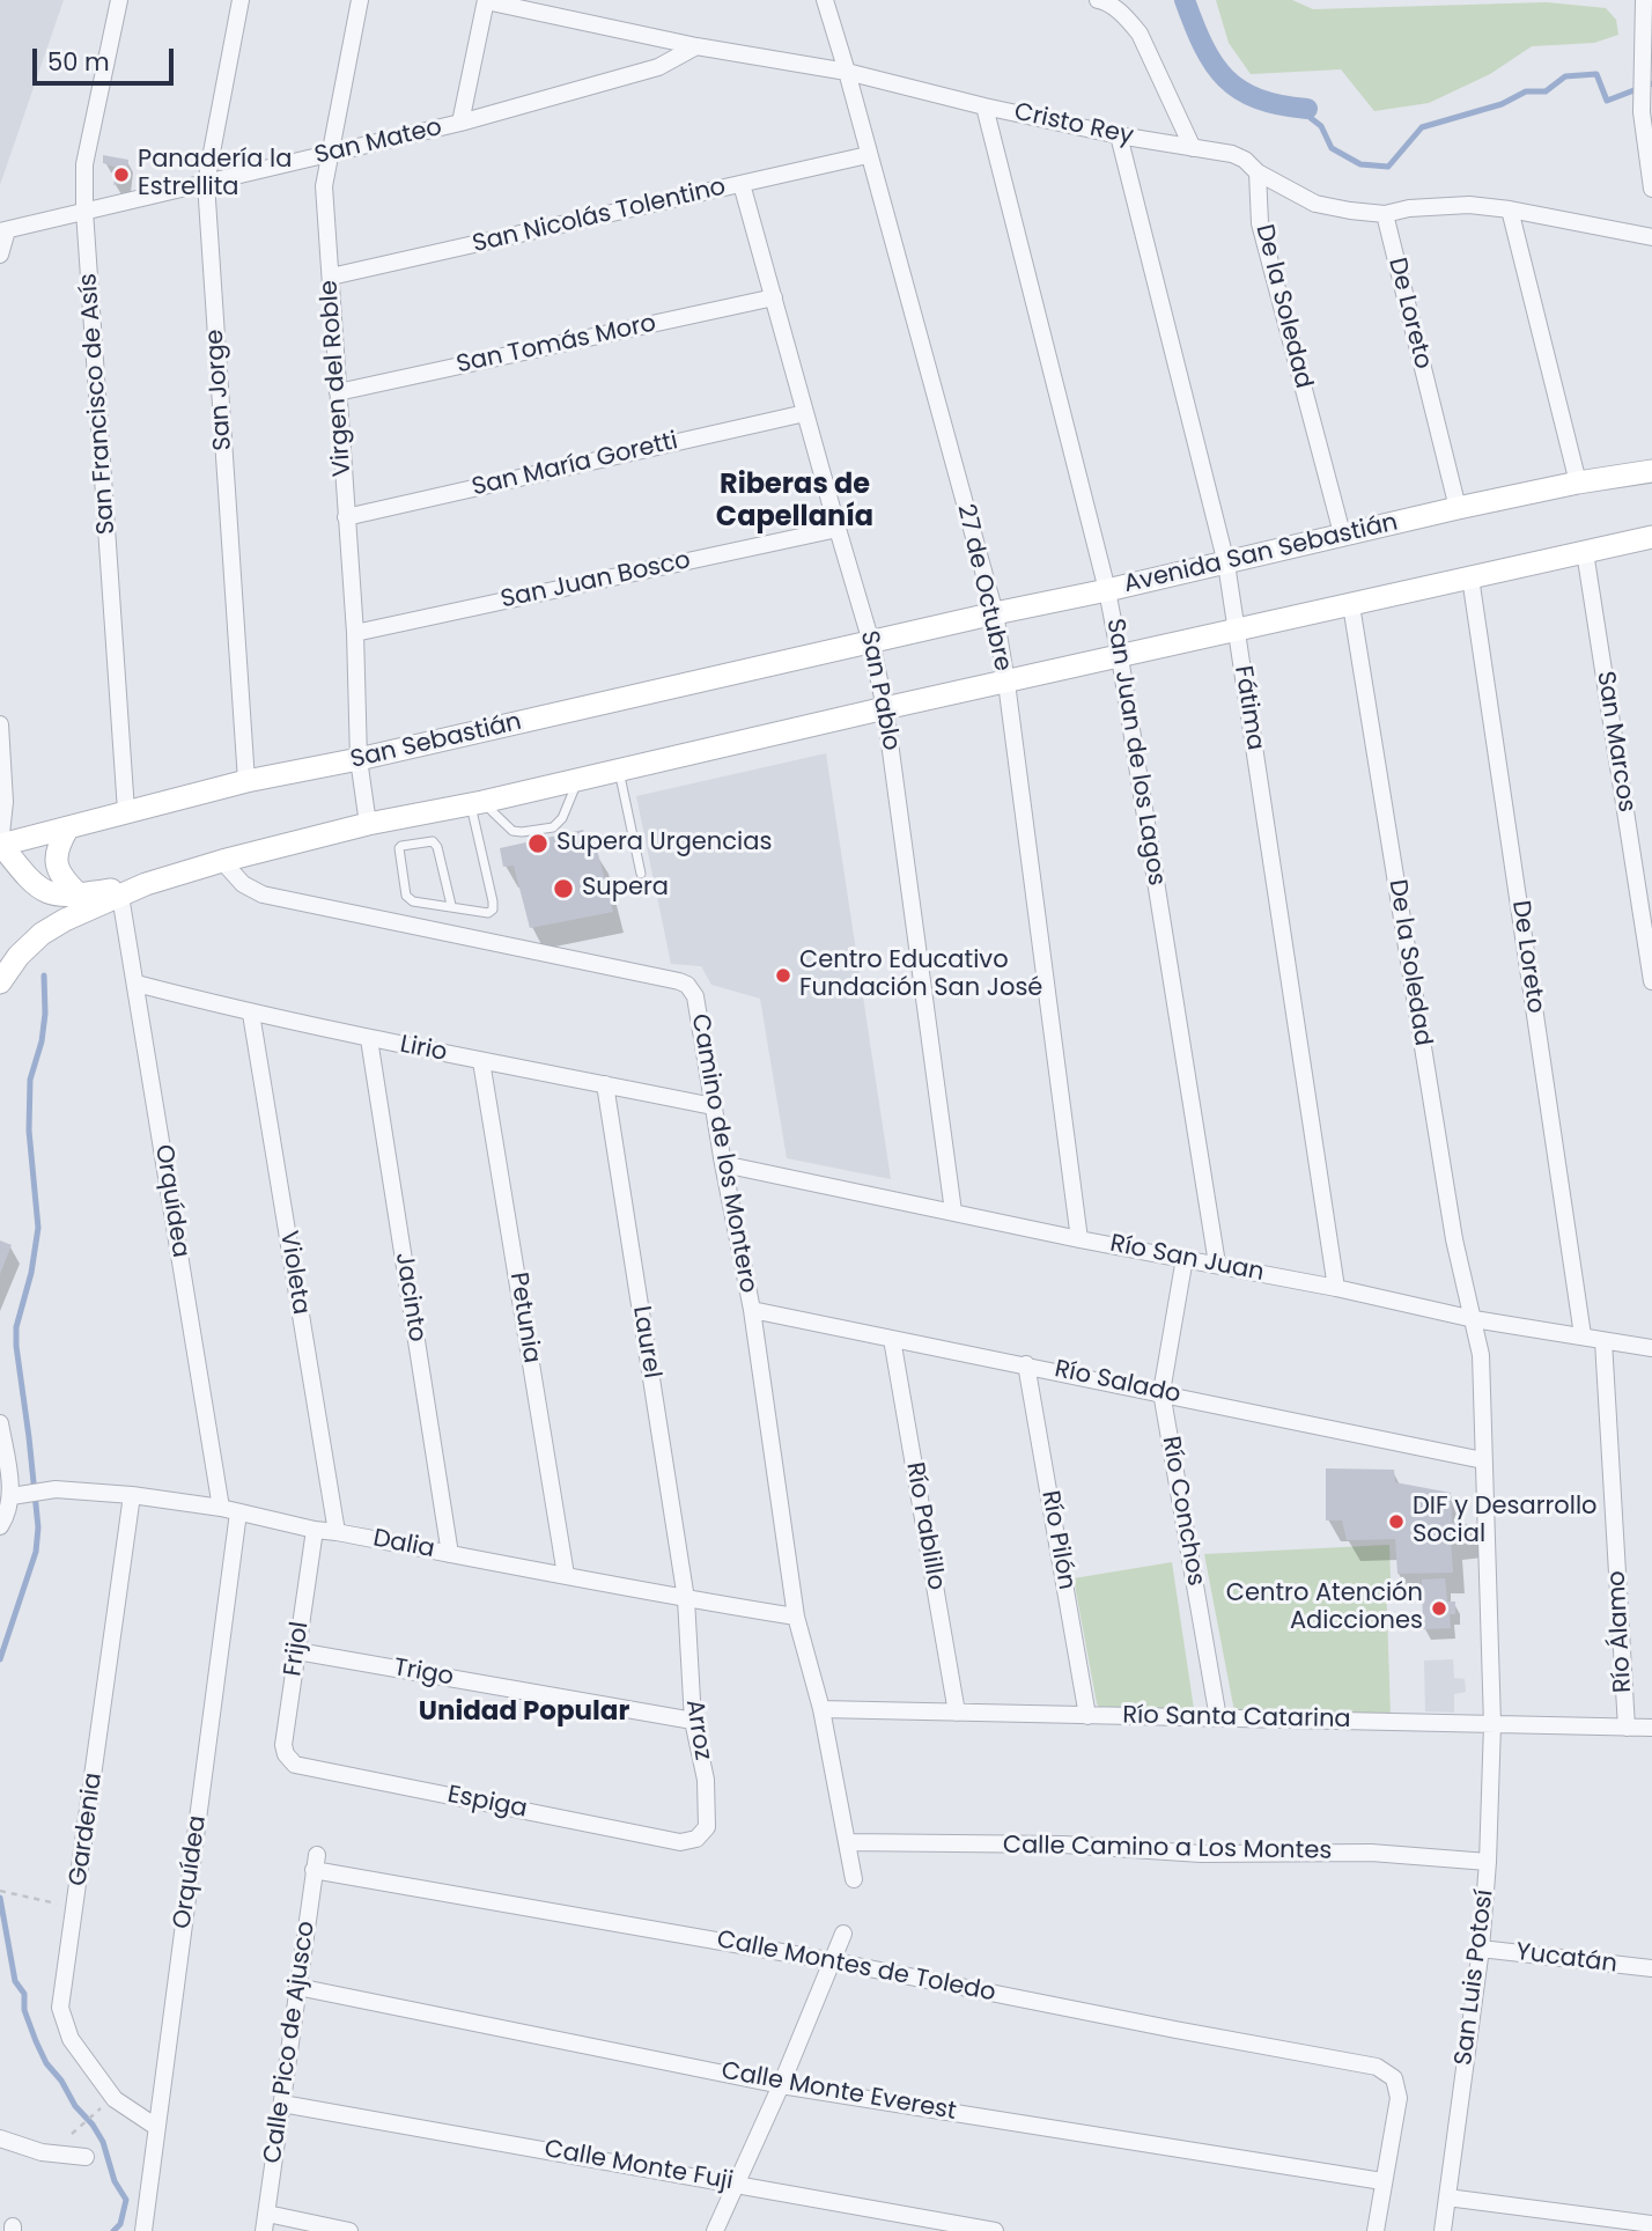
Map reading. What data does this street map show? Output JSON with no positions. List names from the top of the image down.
{
  "streets": {
    "main road": ["Avenida San Sebastián", "San Sebastián"],
    "street": [
      "Cristo Rey",
      "San Mateo",
      "San Nicolás Tolentino",
      "De la Soledad",
      "De Loreto",
      "San Tomás Moro",
      "Virgen del Roble",
      "San Jorge",
      "San Francisco de Asís",
      "San María Goretti",
      "San Juan Bosco",
      "27 de Octubre",
      "San Pablo",
      "Fátima",
      "San Marcos",
      "San Juan de los Lagos",
      "Lirio",
      "Camino de los Montero",
      "Orquídea",
      "Río San Juan",
      "Violeta",
      "Jacinto",
      "Petunia",
      "Laurel",
      "Río Salado",
      "Río Conchos",
      "Río Pablillo",
      "Río Pilón",
      "Dalia",
      "Río Álamo",
      "Frijol",
      "Trigo",
      "Río Santa Catarina",
      "Arroz",
      "Espiga",
      "Gardenia",
      "Calle Camino a Los Montes",
      "Yucatán",
      "Calle Montes de Toledo",
      "San Luis Potosí",
      "Calle Pico de Ajusco",
      "Calle Monte Everest",
      "Calle Monte Fuji"
    ]
  },
  "crossings": [
    ["Cristo Rey", "San Mateo"],
    ["Cristo Rey", "De la Soledad"],
    ["Cristo Rey", "De Loreto"],
    ["Cristo Rey", "27 de Octubre"],
    ["Cristo Rey", "Fátima"],
    ["Cristo Rey", "San Juan de los Lagos"],
    ["San Mateo", "Virgen del Roble"],
    ["San Mateo", "San Jorge"],
    ["San Mateo", "San Francisco de Asís"],
    ["San Nicolás Tolentino", "Virgen del Roble"],
    ["San Nicolás Tolentino", "27 de Octubre"],
    ["San Nicolás Tolentino", "San Pablo"],
    ["De la Soledad", "Avenida San Sebastián"],
    ["De la Soledad", "Río San Juan"],
    ["De la Soledad", "Río Salado"],
    ["De la Soledad", "San Luis Potosí"],
    ["De Loreto", "Avenida San Sebastián"],
    ["De Loreto", "Río San Juan"],
    ["San Tomás Moro", "Virgen del Roble"],
    ["San Tomás Moro", "San Pablo"],
    ["Virgen del Roble", "San María Goretti"],
    ["Virgen del Roble", "San Juan Bosco"],
    ["Virgen del Roble", "San Sebastián"],
    ["San Jorge", "San Sebastián"],
    ["San Francisco de Asís", "San Sebastián"],
    ["San María Goretti", "San Pablo"],
    ["Avenida San Sebastián", "27 de Octubre"],
    ["Avenida San Sebastián", "San Pablo"],
    ["Avenida San Sebastián", "Fátima"],
    ["Avenida San Sebastián", "San Sebastián"],
    ["Avenida San Sebastián", "San Juan de los Lagos"],
    ["San Juan Bosco", "San Pablo"],
    ["27 de Octubre", "Río San Juan"],
    ["San Pablo", "San Sebastián"],
    ["San Pablo", "Río San Juan"],
    ["Fátima", "Río San Juan"],
    ["San Juan de los Lagos", "Río San Juan"],
    ["Lirio", "Camino de los Montero"],
    ["Lirio", "Orquídea"],
    ["Lirio", "Violeta"],
    ["Lirio", "Jacinto"],
    ["Lirio", "Petunia"],
    ["Lirio", "Laurel"],
    ["Camino de los Montero", "Río San Juan"],
    ["Camino de los Montero", "Río Salado"],
    ["Camino de los Montero", "Dalia"],
    ["Camino de los Montero", "Río Santa Catarina"],
    ["Camino de los Montero", "Calle Camino a Los Montes"],
    ["Orquídea", "Dalia"],
    ["Orquídea", "Gardenia"],
    ["Río San Juan", "Río Conchos"],
    ["Río San Juan", "Río Álamo"],
    ["Violeta", "Dalia"],
    ["Jacinto", "Dalia"],
    ["Petunia", "Dalia"],
    ["Laurel", "Dalia"],
    ["Laurel", "Arroz"],
    ["Río Salado", "Río Conchos"],
    ["Río Salado", "Río Pablillo"],
    ["Río Salado", "Río Pilón"],
    ["Río Salado", "San Luis Potosí"],
    ["Río Conchos", "Río Santa Catarina"],
    ["Río Pablillo", "Río Santa Catarina"],
    ["Río Pilón", "Río Santa Catarina"],
    ["Dalia", "Frijol"],
    ["Dalia", "Arroz"],
    ["Dalia", "Gardenia"],
    ["Río Álamo", "Río Santa Catarina"],
    ["Frijol", "Trigo"],
    ["Frijol", "Espiga"],
    ["Trigo", "Arroz"],
    ["Río Santa Catarina", "San Luis Potosí"],
    ["Arroz", "Espiga"],
    ["Calle Camino a Los Montes", "San Luis Potosí"],
    ["Yucatán", "San Luis Potosí"],
    ["Calle Montes de Toledo", "Calle Pico de Ajusco"],
    ["Calle Montes de Toledo", "Calle Monte Everest"],
    ["Calle Pico de Ajusco", "Calle Monte Everest"],
    ["Calle Pico de Ajusco", "Calle Monte Fuji"]
  ],
  "districts": ["Riberas de Capellanía", "Unidad Popular"],
  "places": [
    "Panadería la Estrellita",
    "Supera Urgencias",
    "Supera",
    "Centro Educativo Fundación San José",
    "DIF y Desarrollo Social",
    "Centro Atención Adicciones"
  ],
  "scale_bar": "50 m"
}
